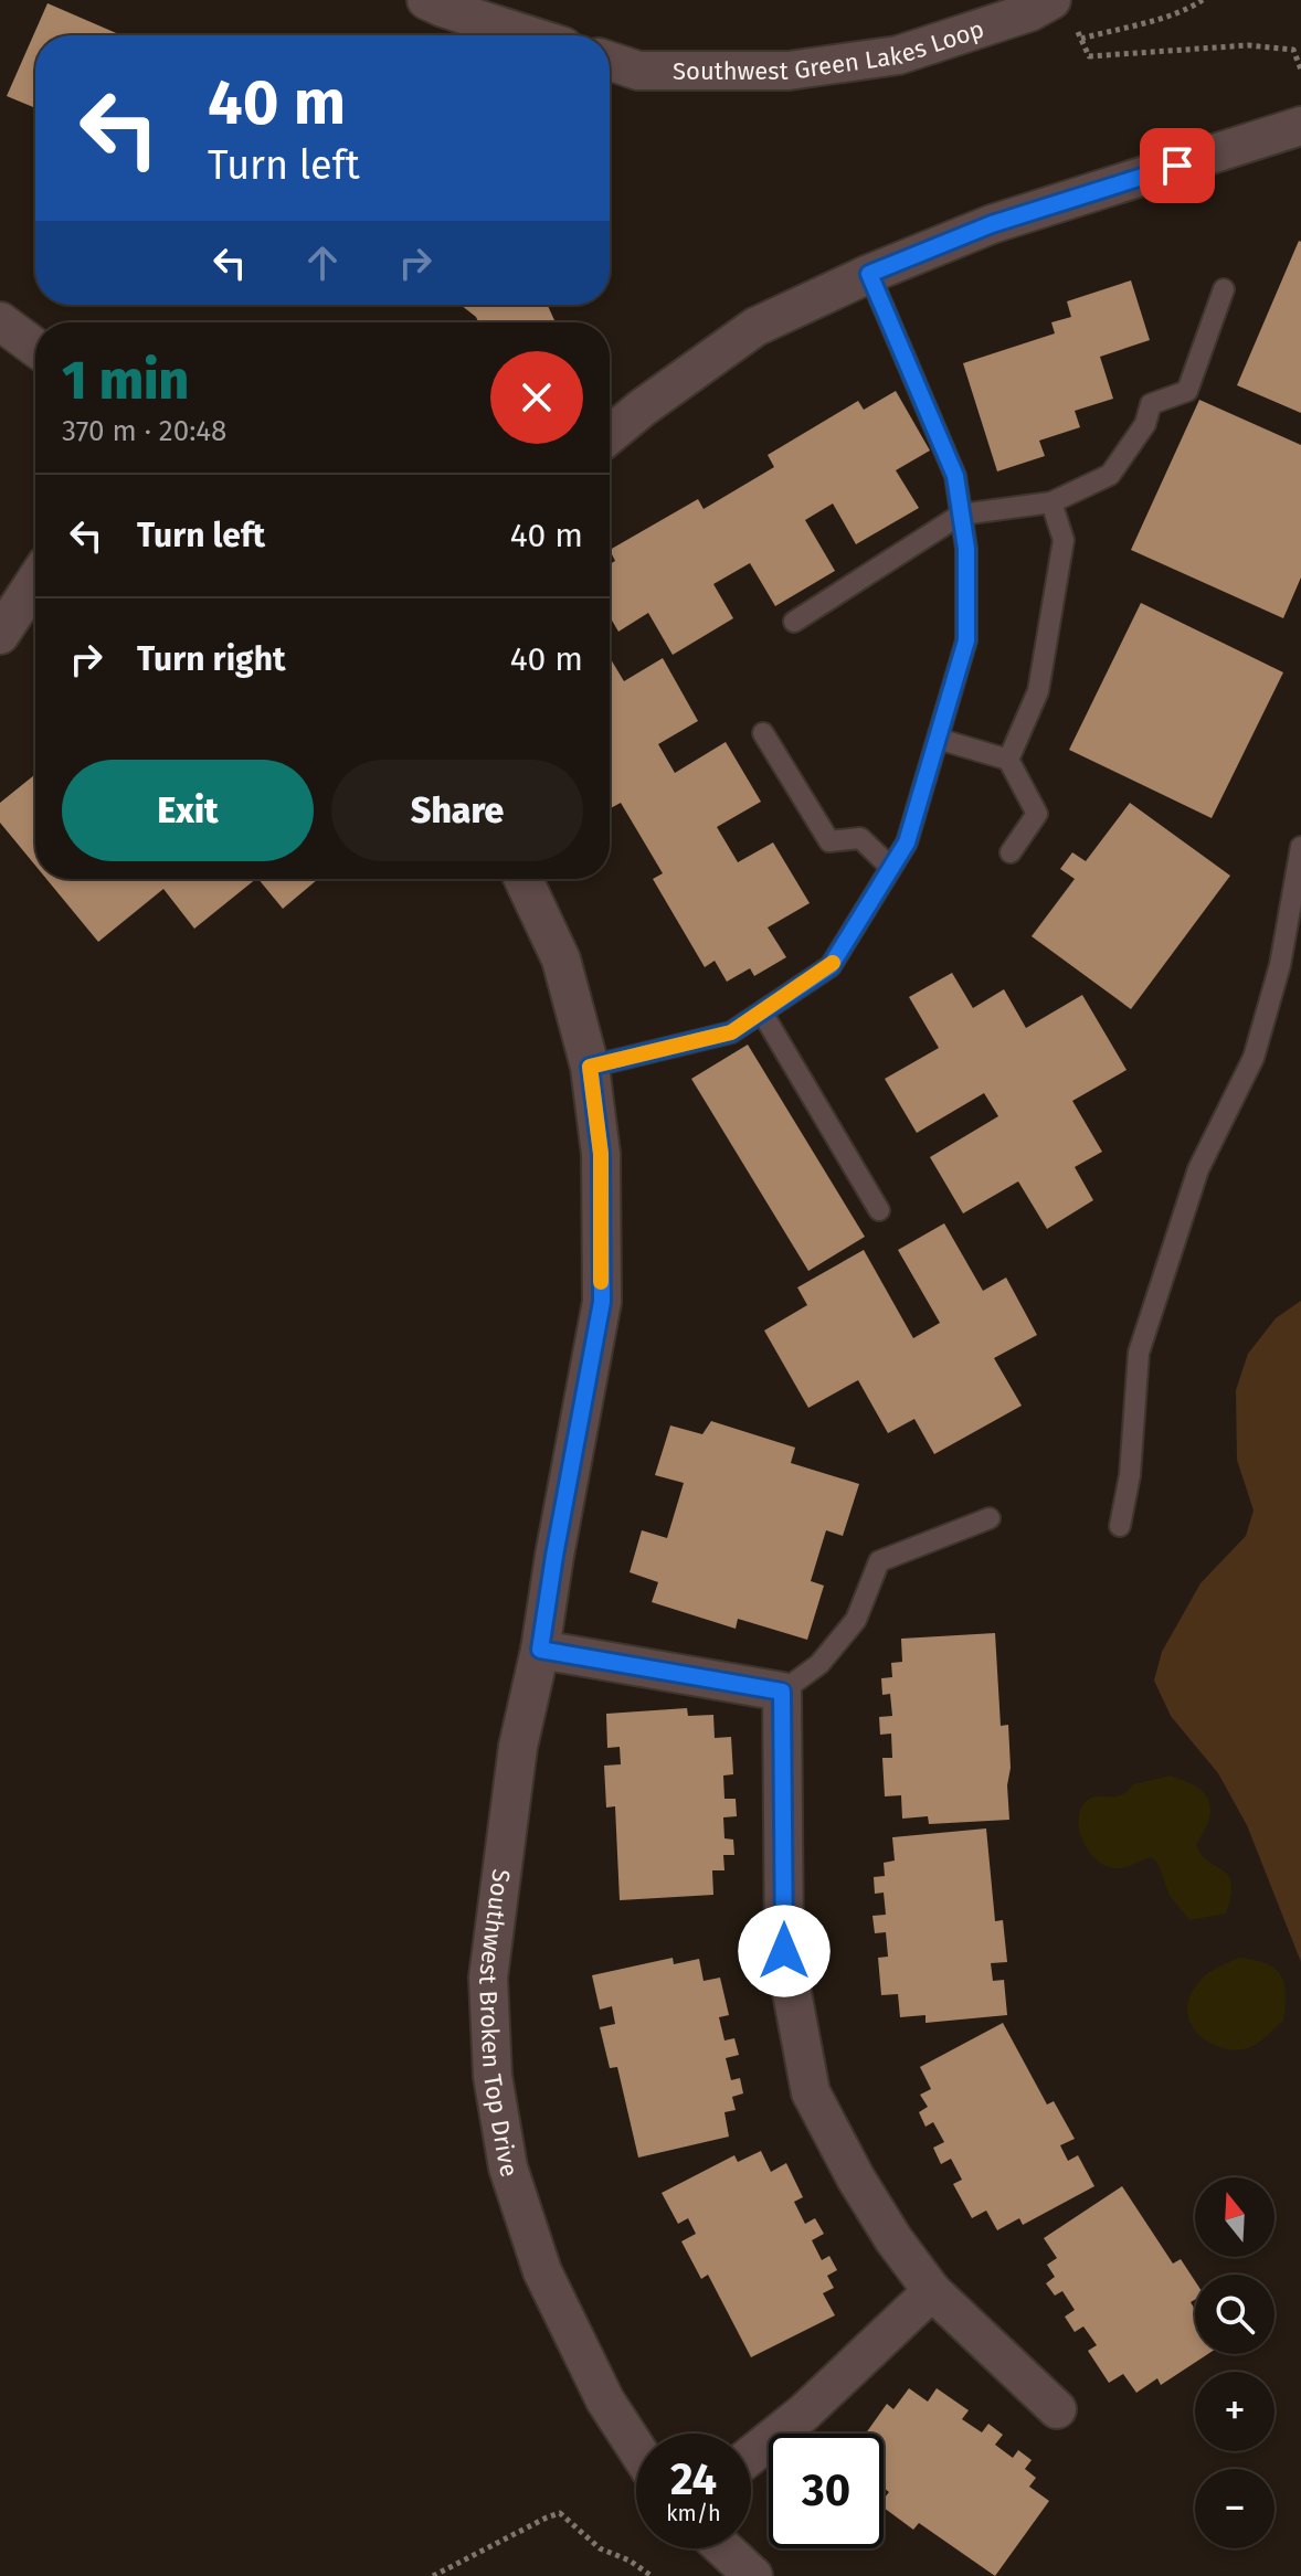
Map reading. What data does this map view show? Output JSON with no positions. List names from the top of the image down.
{
  "streets": {
    "street": ["Southwest Green Lakes Loop", "Southwest Broken Top Drive"]
  },
  "north": "top",
  "page": {
    "turn": ["40 m", "Turn left"],
    "heading": ["1 min", "370 m · 20:48"],
    "list": [
      {
        "name": "Turn left",
        "value": "40 m"
      },
      {
        "name": "Turn right",
        "value": "40 m"
      }
    ],
    "buttons": ["Exit", "Share"],
    "map_buttons": ["+", "−"],
    "speed": "24 km/h",
    "limit": "30"
  }
}
